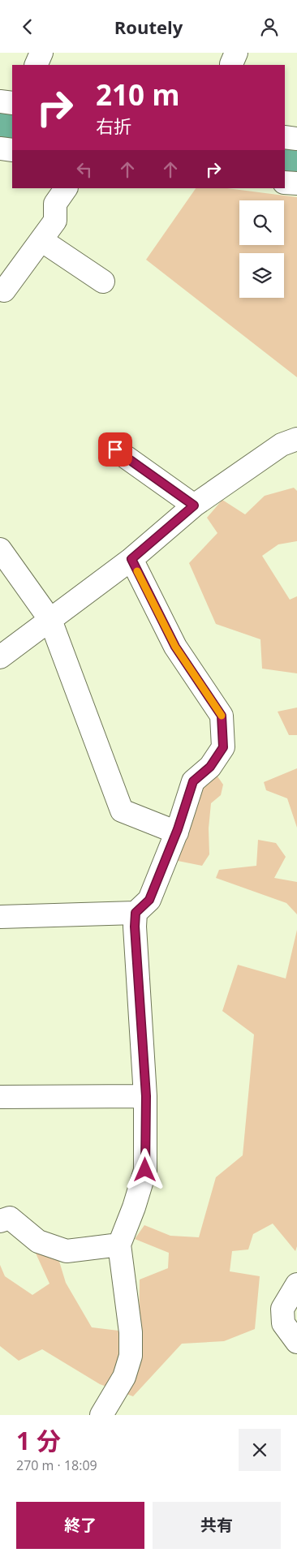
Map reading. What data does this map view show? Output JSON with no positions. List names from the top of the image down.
{
  "page": {
    "header": "Routely",
    "turn": ["210 m", "右折"],
    "heading": ["1 分", "270 m · 18:09"],
    "buttons": ["終了", "共有"]
  }
}
